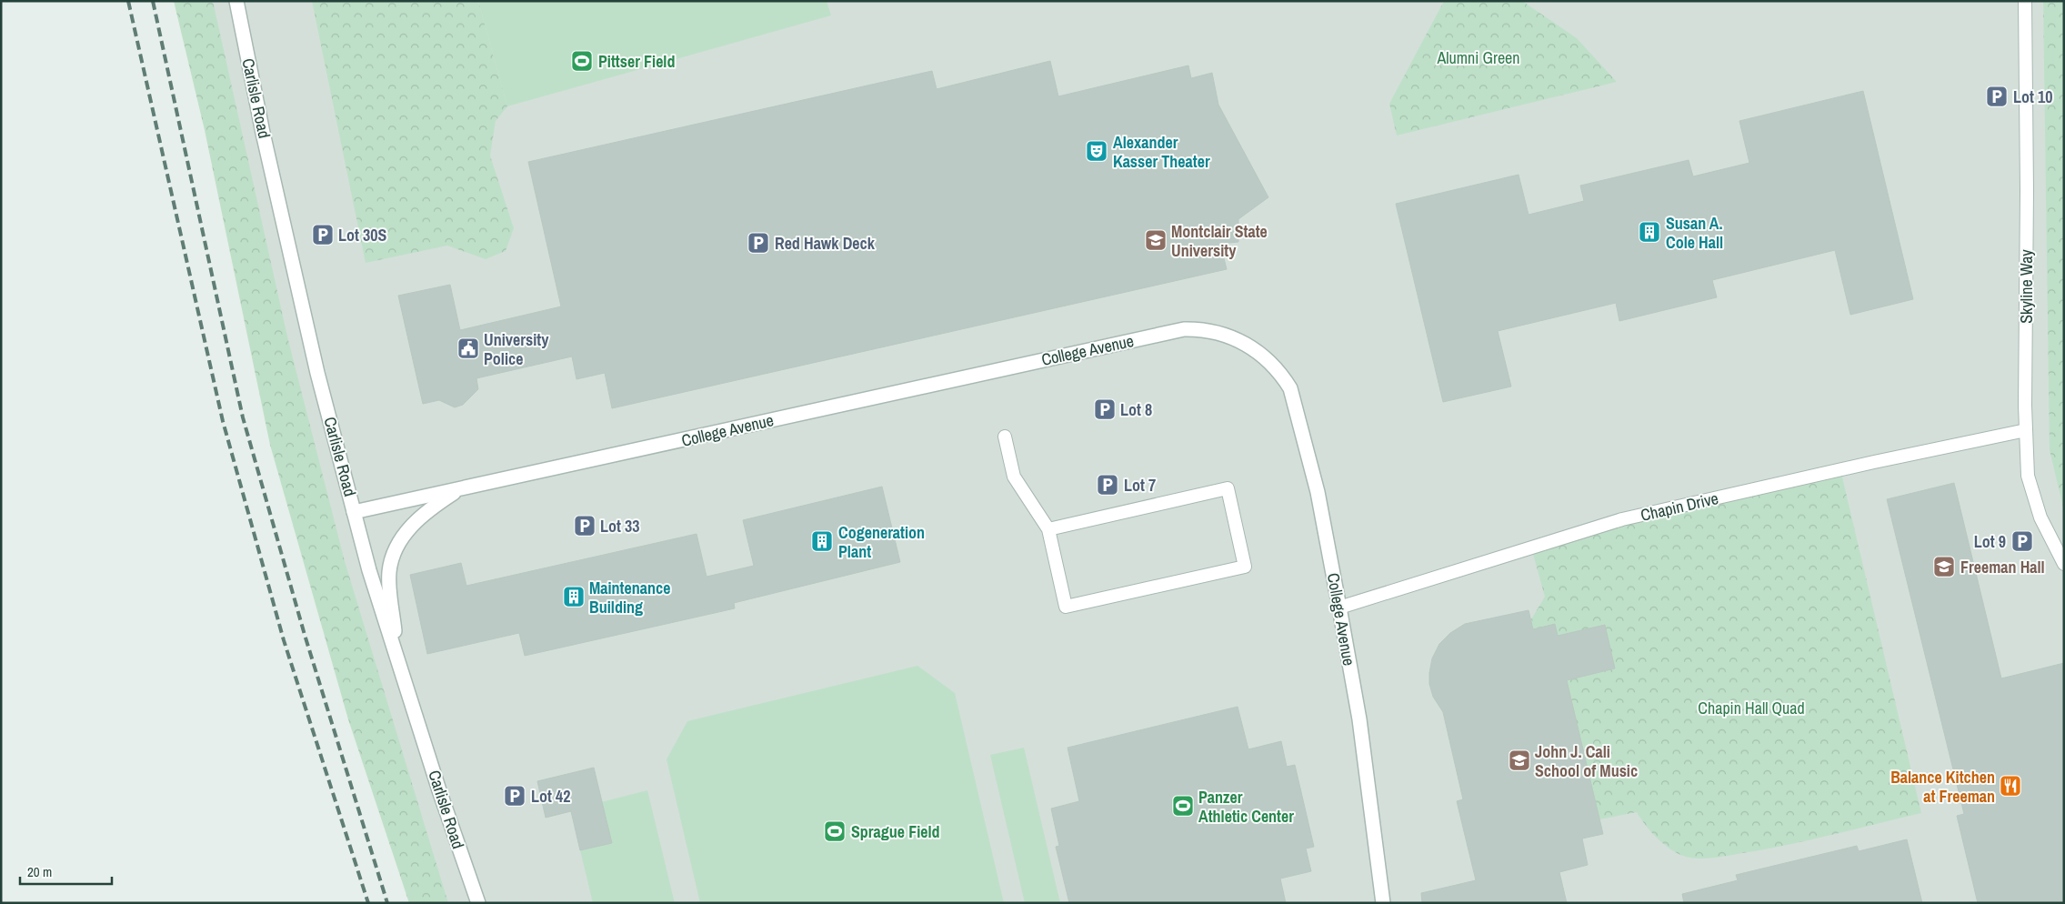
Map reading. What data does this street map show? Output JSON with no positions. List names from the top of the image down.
{
  "streets": {
    "street": ["Carlisle Road", "College Avenue"],
    "lane": ["Skyline Way", "Chapin Drive"]
  },
  "crossings": [
    ["Carlisle Road", "College Avenue"],
    ["Skyline Way", "Chapin Drive"],
    ["College Avenue", "Chapin Drive"]
  ],
  "parks": ["Alumni Green", "Chapin Hall Quad"],
  "places": {
    "sports": ["Pittser Field", "Panzer Athletic Center", "Sprague Field"],
    "parking": [
      "Lot 10",
      "Lot 30S",
      "Red Hawk Deck",
      "Lot 8",
      "Lot 7",
      "Lot 33",
      "Lot 9",
      "Lot 42"
    ],
    "theatre": ["Alexander Kasser Theater"],
    "building": ["Susan A. Cole Hall", "Cogeneration Plant", "Maintenance Building"],
    "school or university": ["Montclair State University", "Freeman Hall", "John J. Cali School of Music"],
    "public building": ["University Police"],
    "restaurant": ["Balance Kitchen at Freeman"]
  },
  "scale_bar": "20 m"
}
